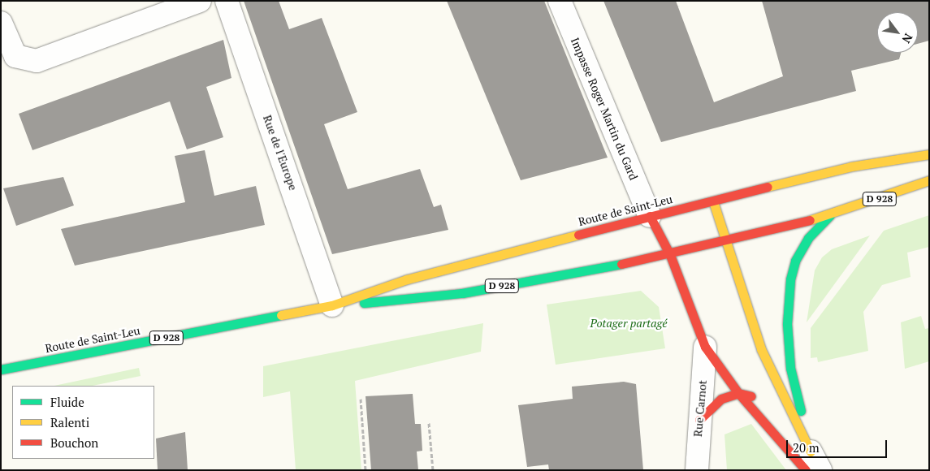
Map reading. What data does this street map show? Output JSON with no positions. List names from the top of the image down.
{
  "streets": {
    "main road": ["D 928", "Route de Saint-Leu"],
    "street": ["Impasse Roger Martin du Gard", "Rue de l'Europe", "Rue Carnot"]
  },
  "crossings": [
    ["Impasse Roger Martin du Gard", "Route de Saint-Leu"],
    ["Rue de l'Europe", "Route de Saint-Leu"]
  ],
  "parks": ["Potager partagé"],
  "legend": ["Fluide", "Ralenti", "Bouchon"],
  "scale_bar": "20 m",
  "north": "bottom right"
}
